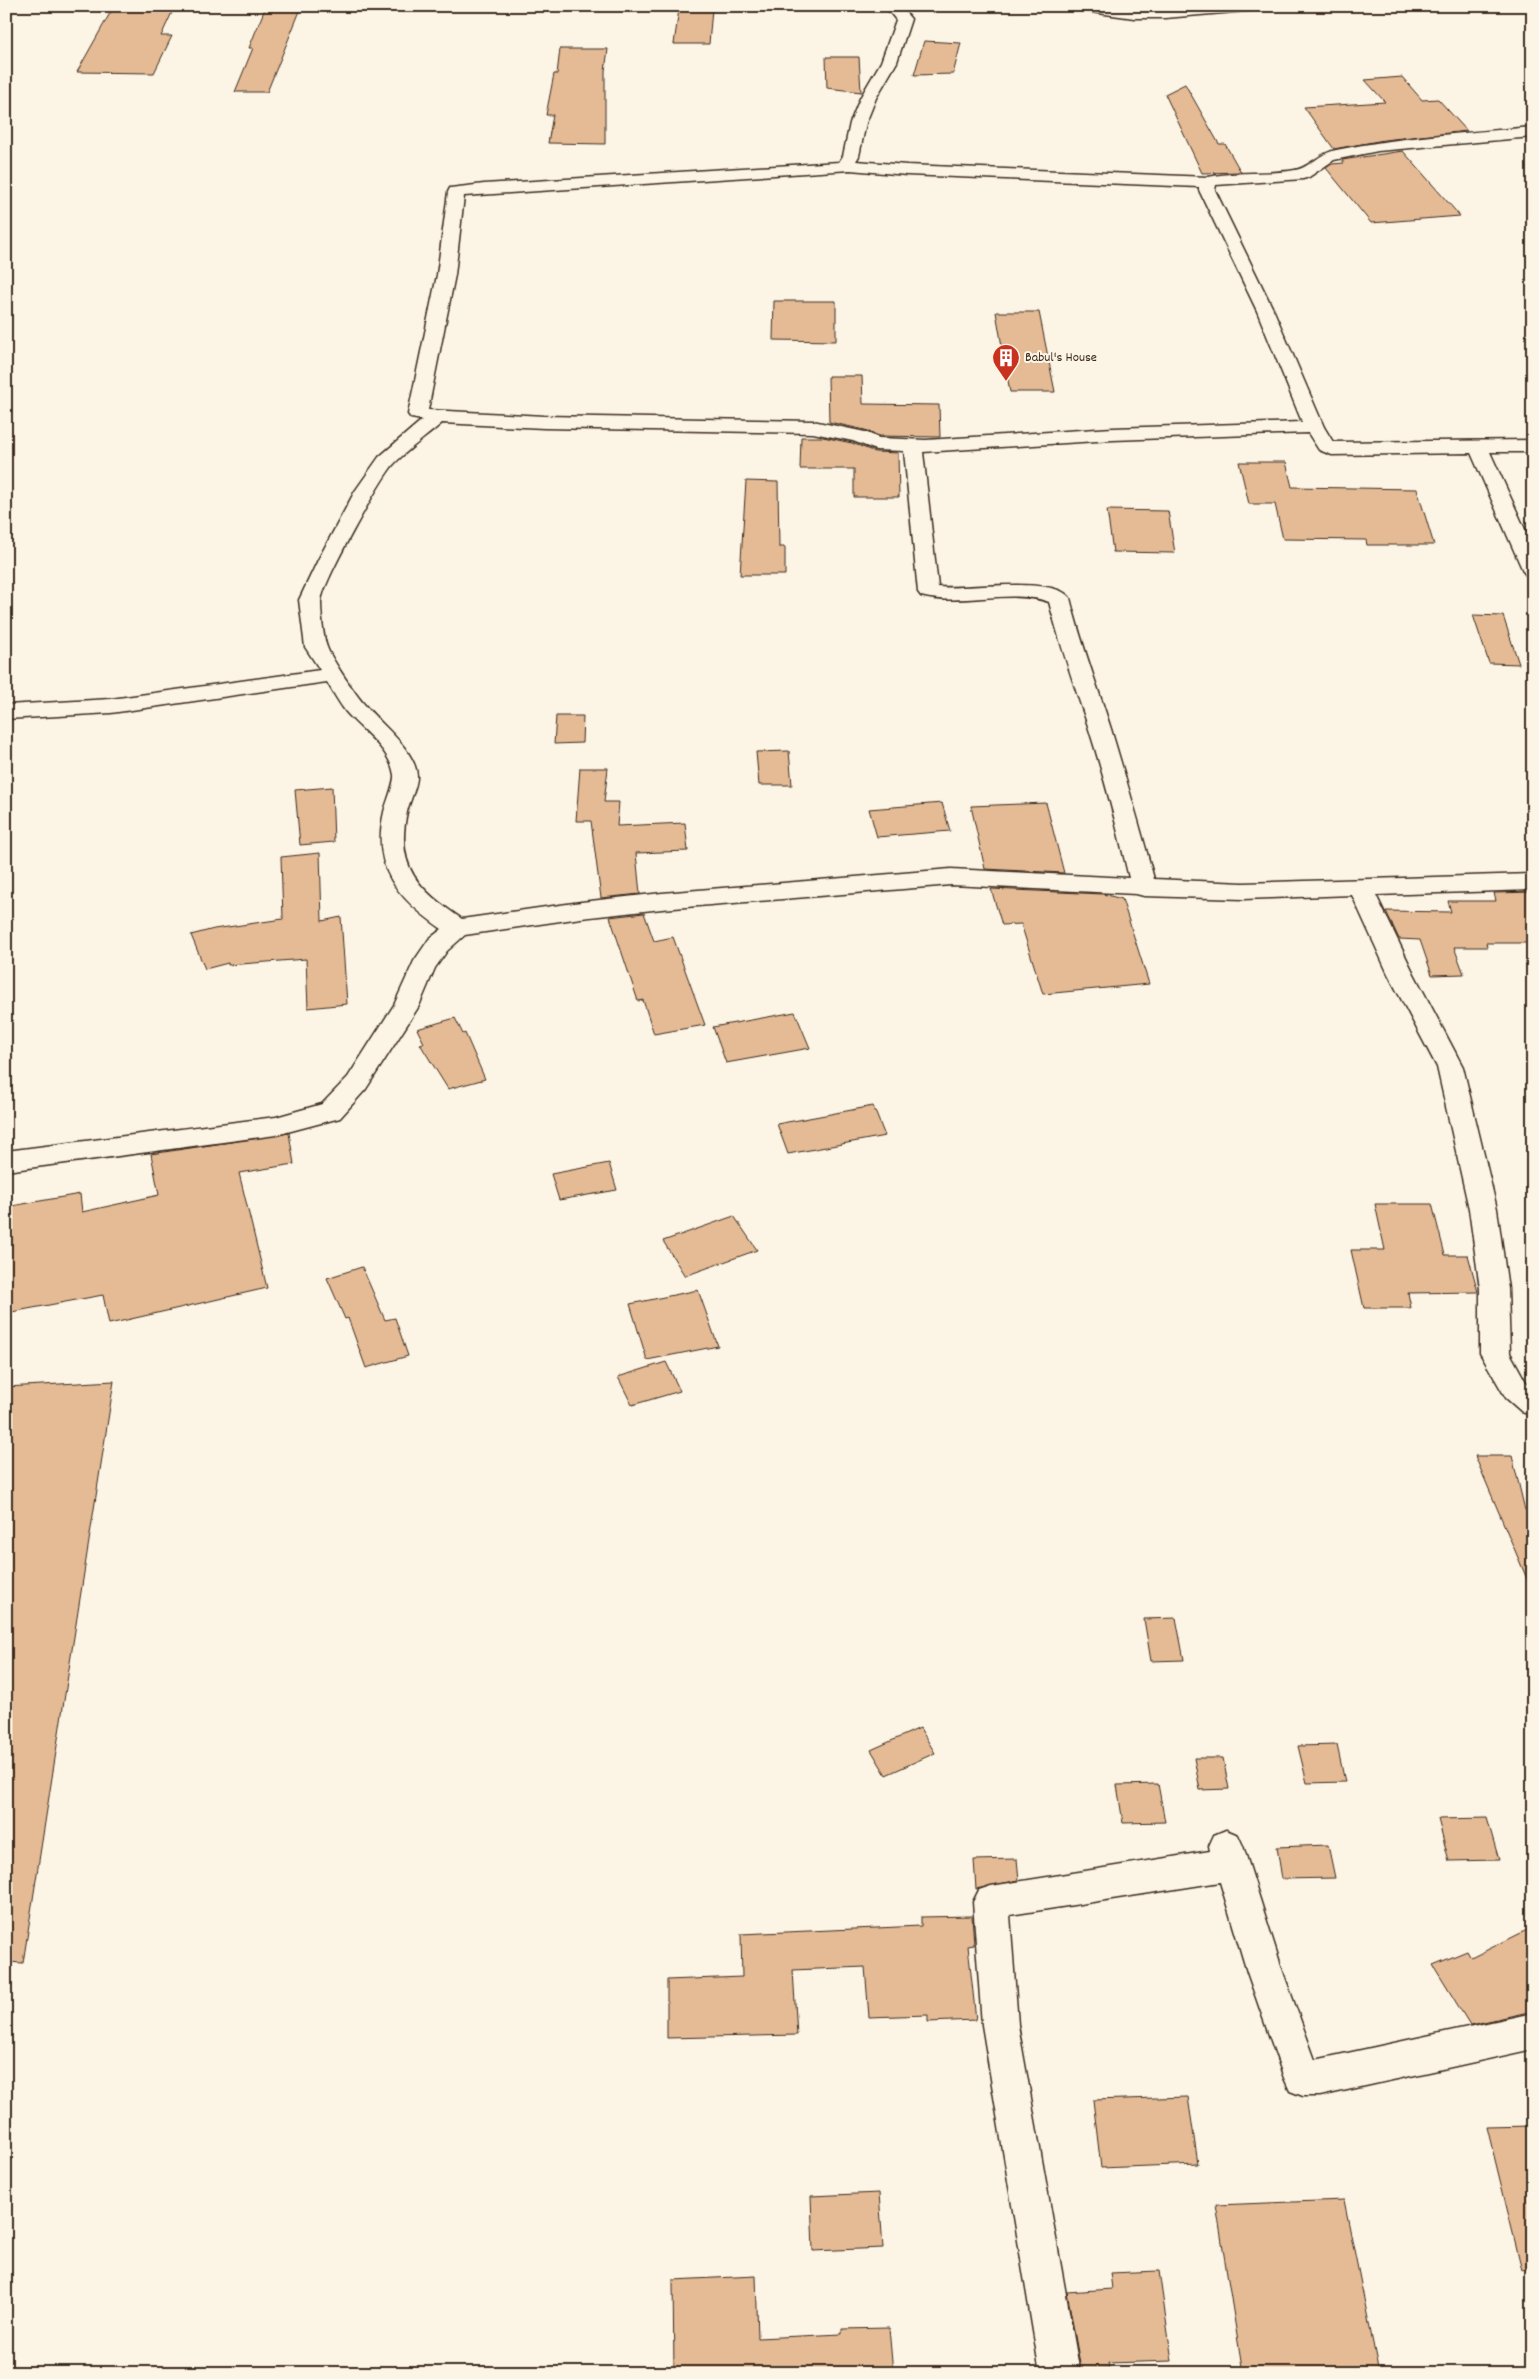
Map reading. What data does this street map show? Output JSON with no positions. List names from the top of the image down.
{
  "places": {
    "building": ["Babul's House"]
  }
}
